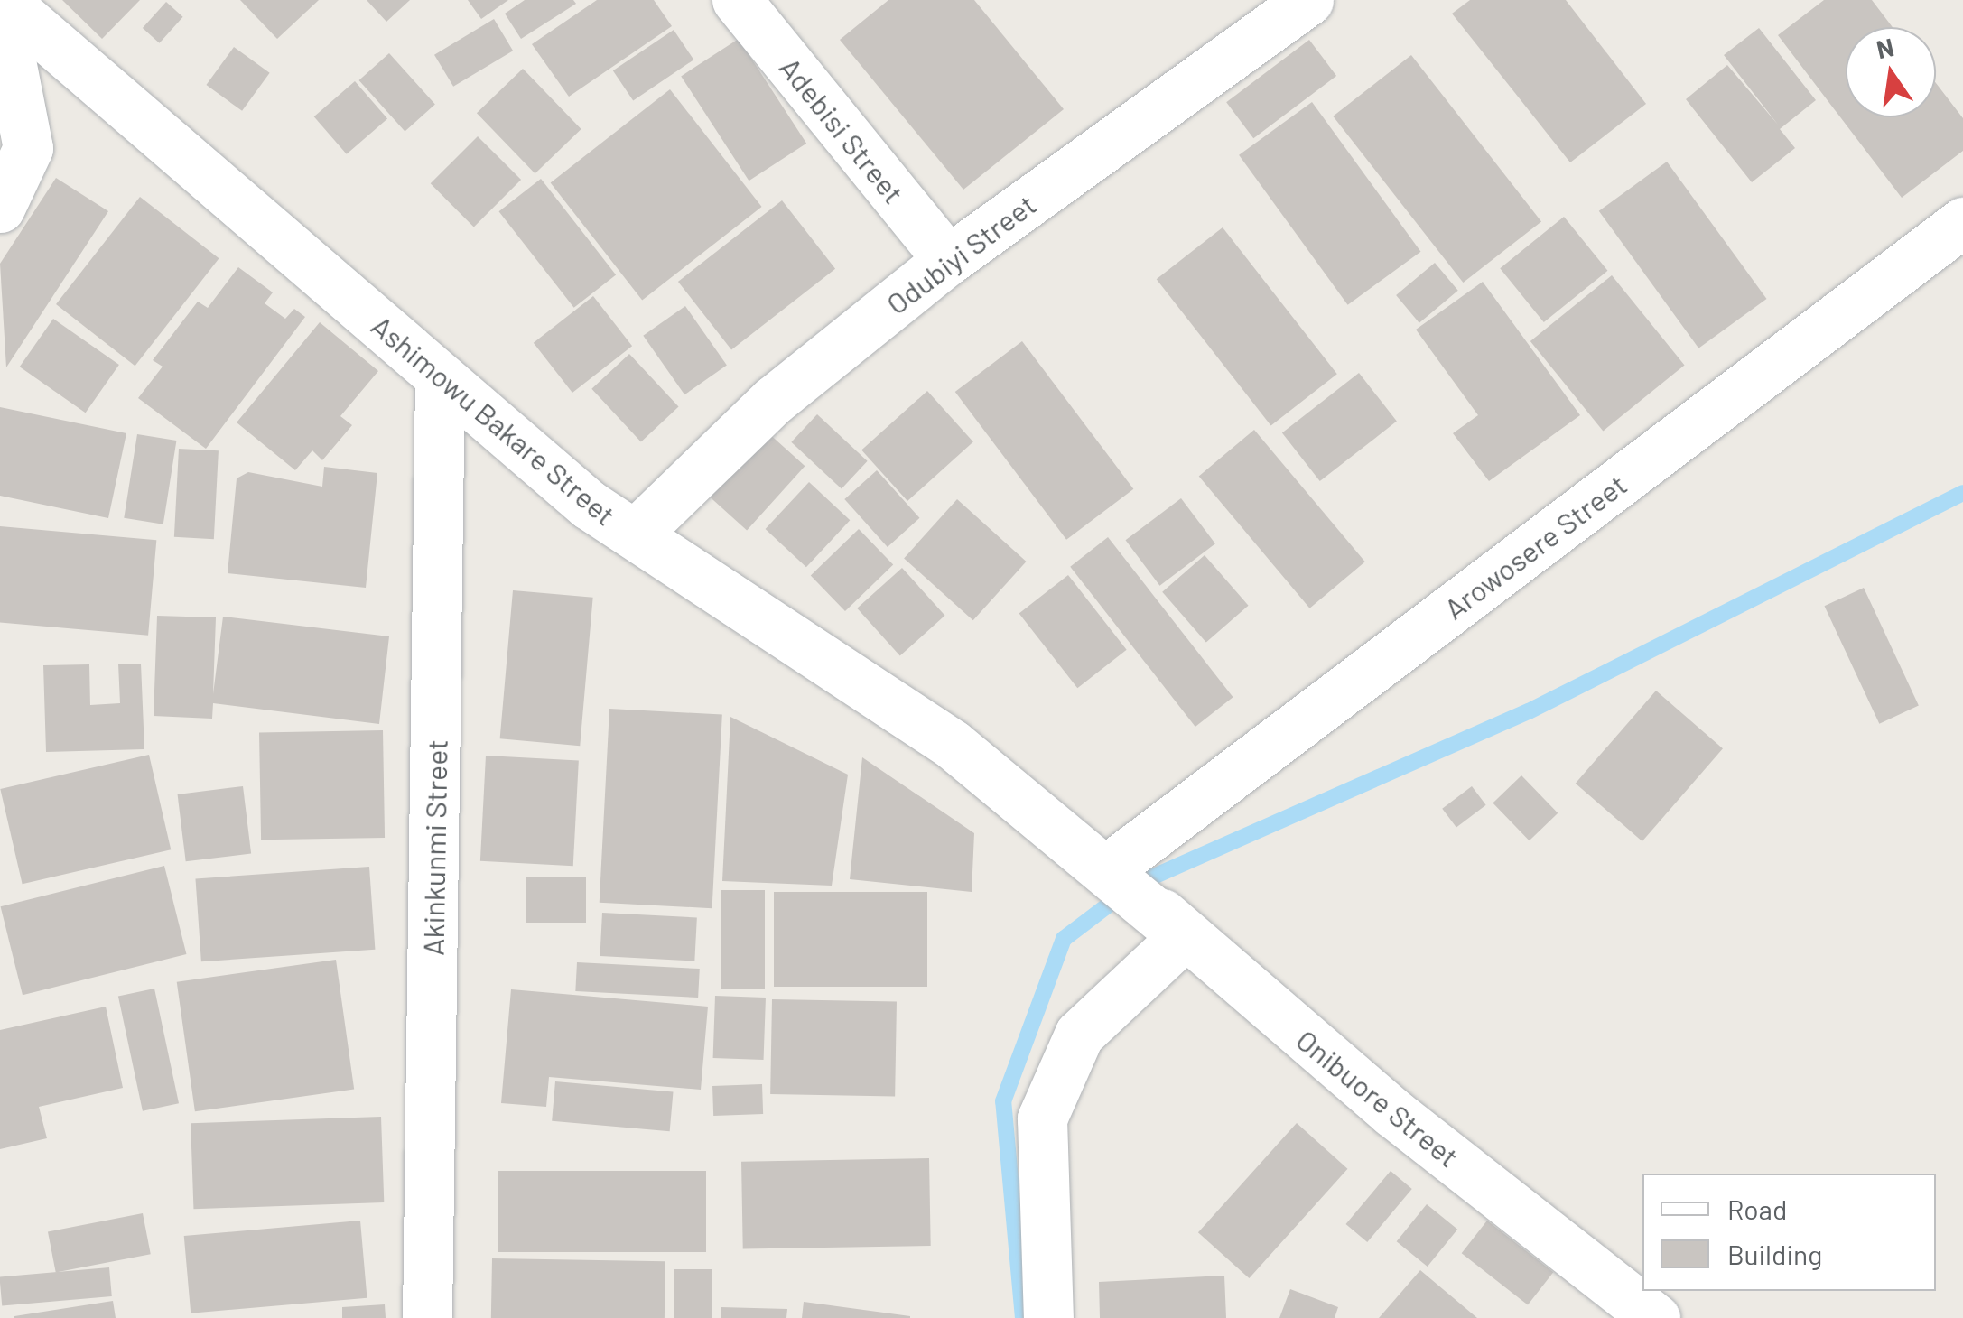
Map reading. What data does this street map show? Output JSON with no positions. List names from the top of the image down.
{
  "streets": {
    "street": [
      "Adebisi Street",
      "Odubiyi Street",
      "Ashimowu Bakare Street",
      "Arowosere Street",
      "Akinkunmi Street",
      "Onibuore Street"
    ]
  },
  "crossings": [
    ["Adebisi Street", "Odubiyi Street"],
    ["Odubiyi Street", "Ashimowu Bakare Street"],
    ["Ashimowu Bakare Street", "Arowosere Street"],
    ["Ashimowu Bakare Street", "Akinkunmi Street"],
    ["Ashimowu Bakare Street", "Onibuore Street"],
    ["Arowosere Street", "Onibuore Street"]
  ],
  "legend": ["Road", "Building"],
  "north": "top"
}
